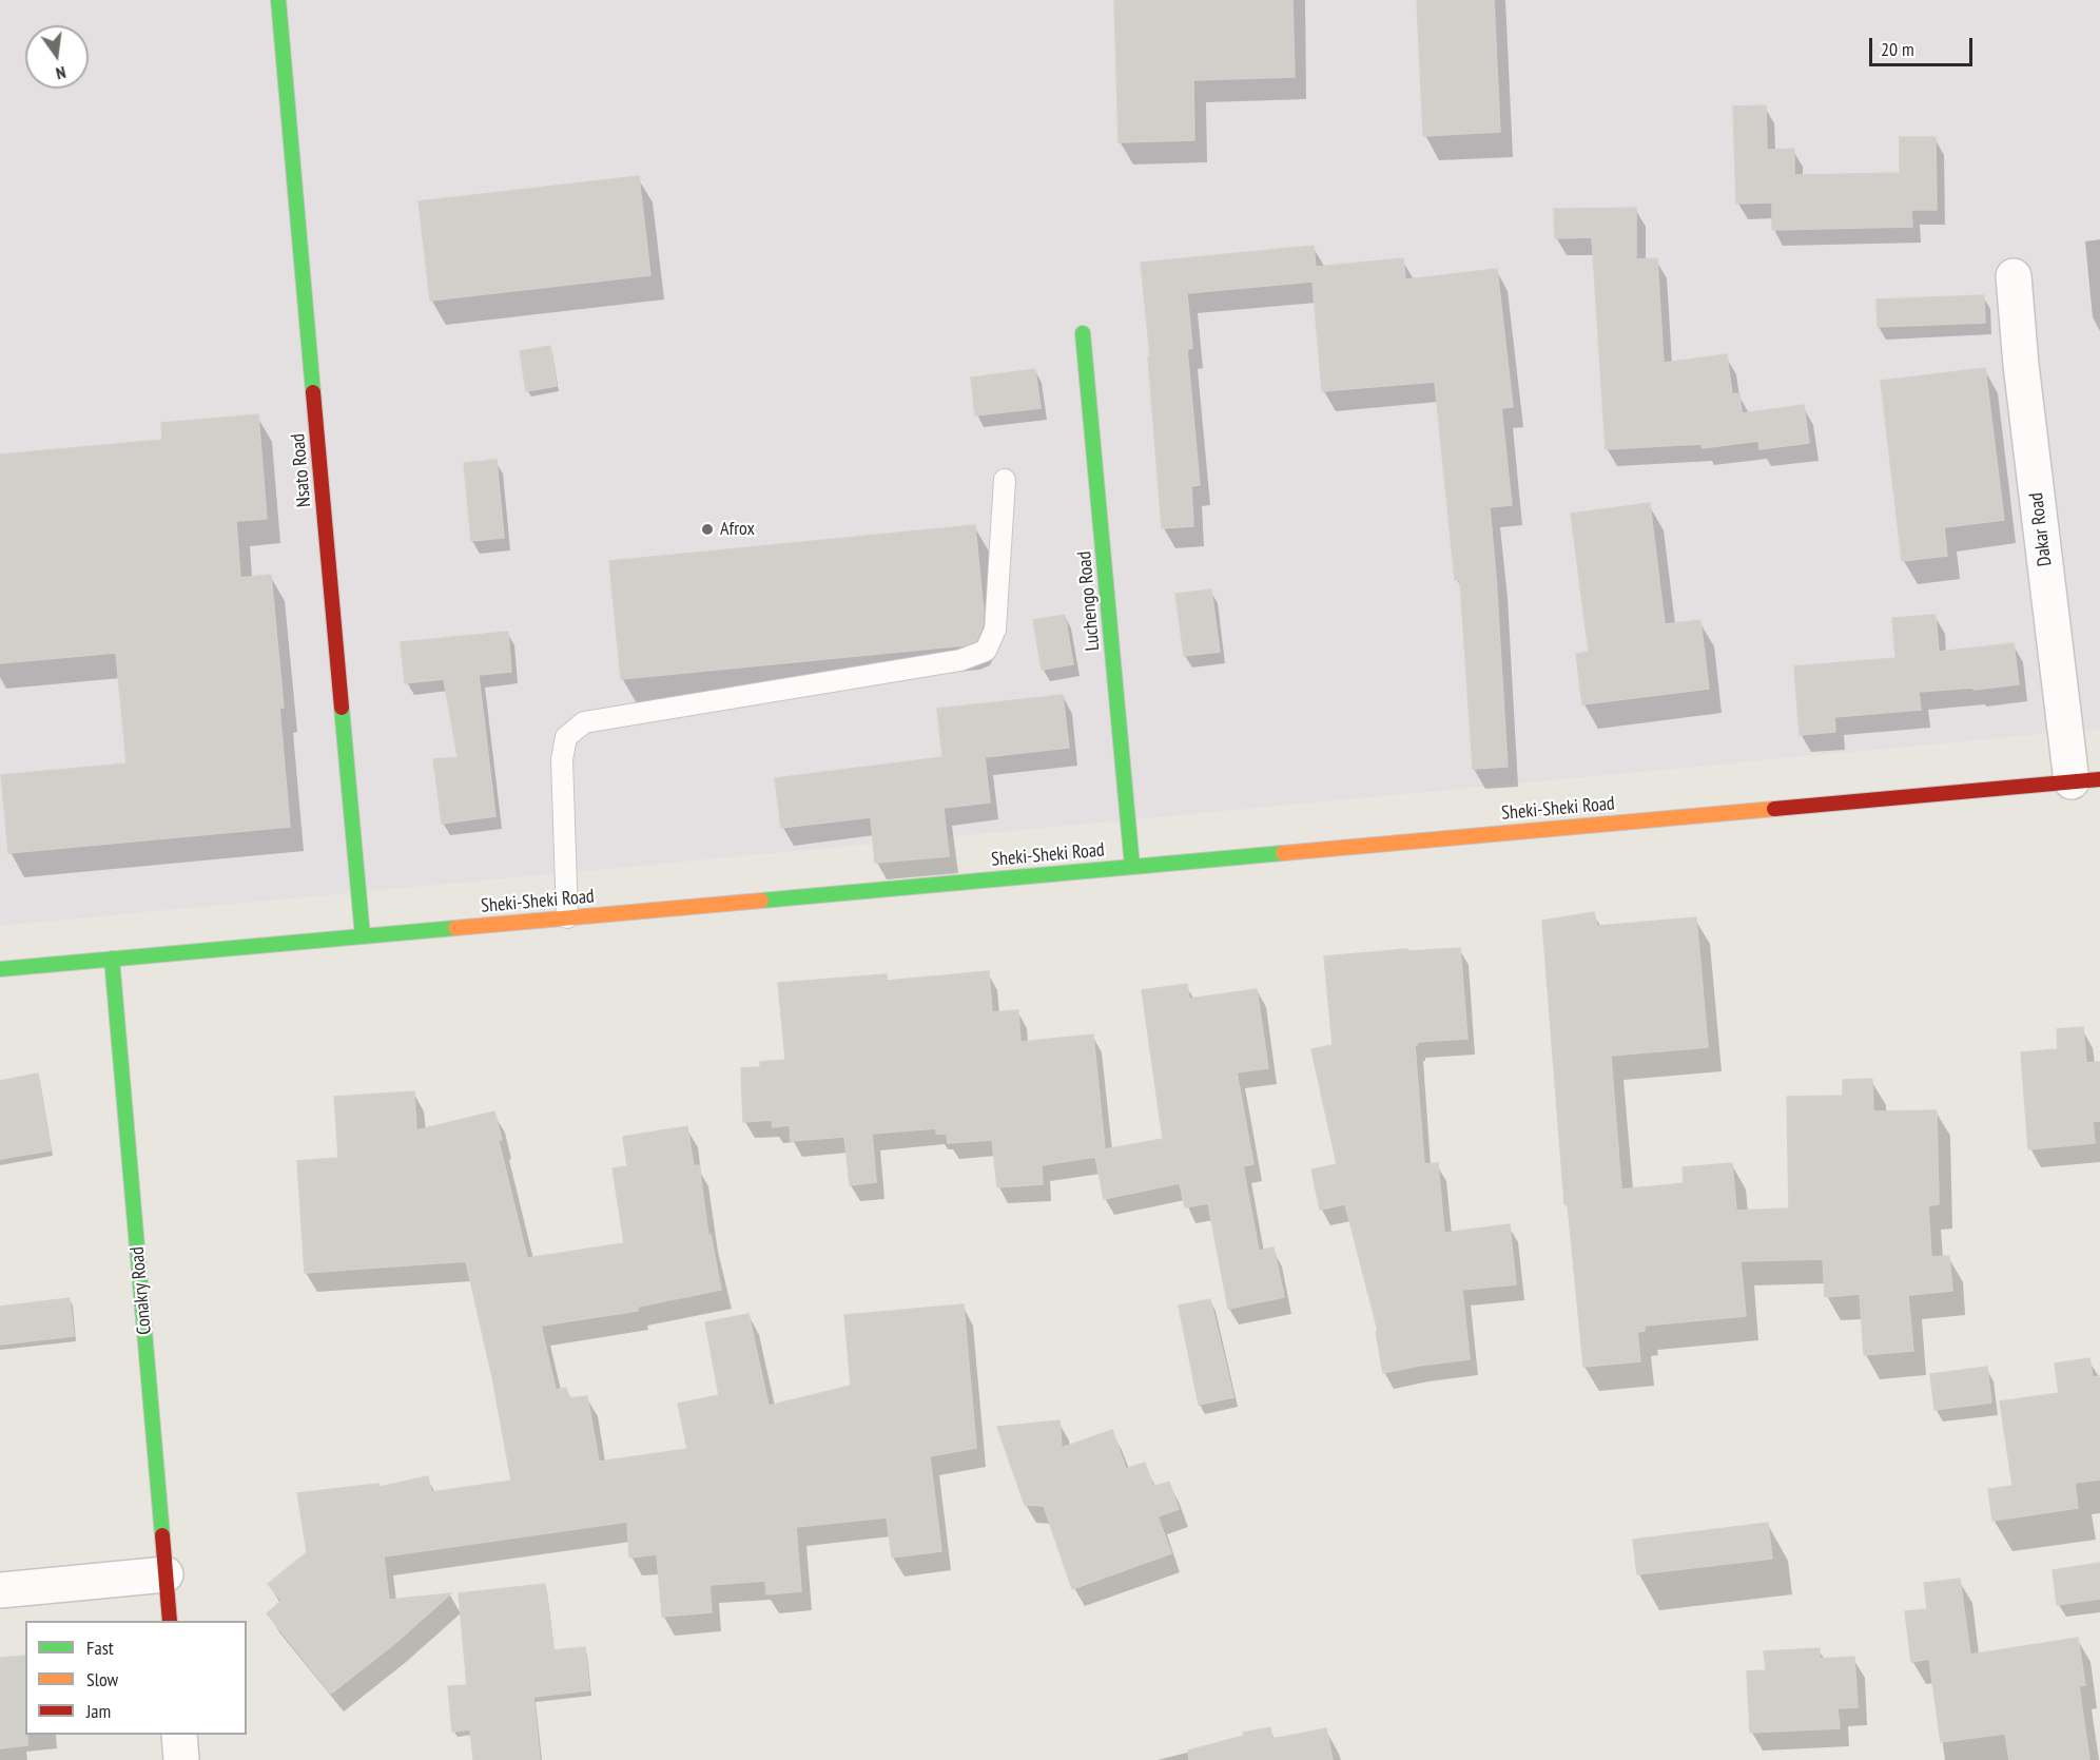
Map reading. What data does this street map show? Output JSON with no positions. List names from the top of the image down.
{
  "streets": {
    "street": [
      "Nsato Road",
      "Dakar Road",
      "Luchengo Road",
      "Sheki-Sheki Road",
      "Conakry Road"
    ]
  },
  "crossings": [
    ["Nsato Road", "Sheki-Sheki Road"],
    ["Dakar Road", "Sheki-Sheki Road"],
    ["Luchengo Road", "Sheki-Sheki Road"],
    ["Sheki-Sheki Road", "Conakry Road"]
  ],
  "places": ["Afrox"],
  "legend": ["Fast", "Slow", "Jam"],
  "scale_bar": "20 m",
  "north": "bottom"
}
